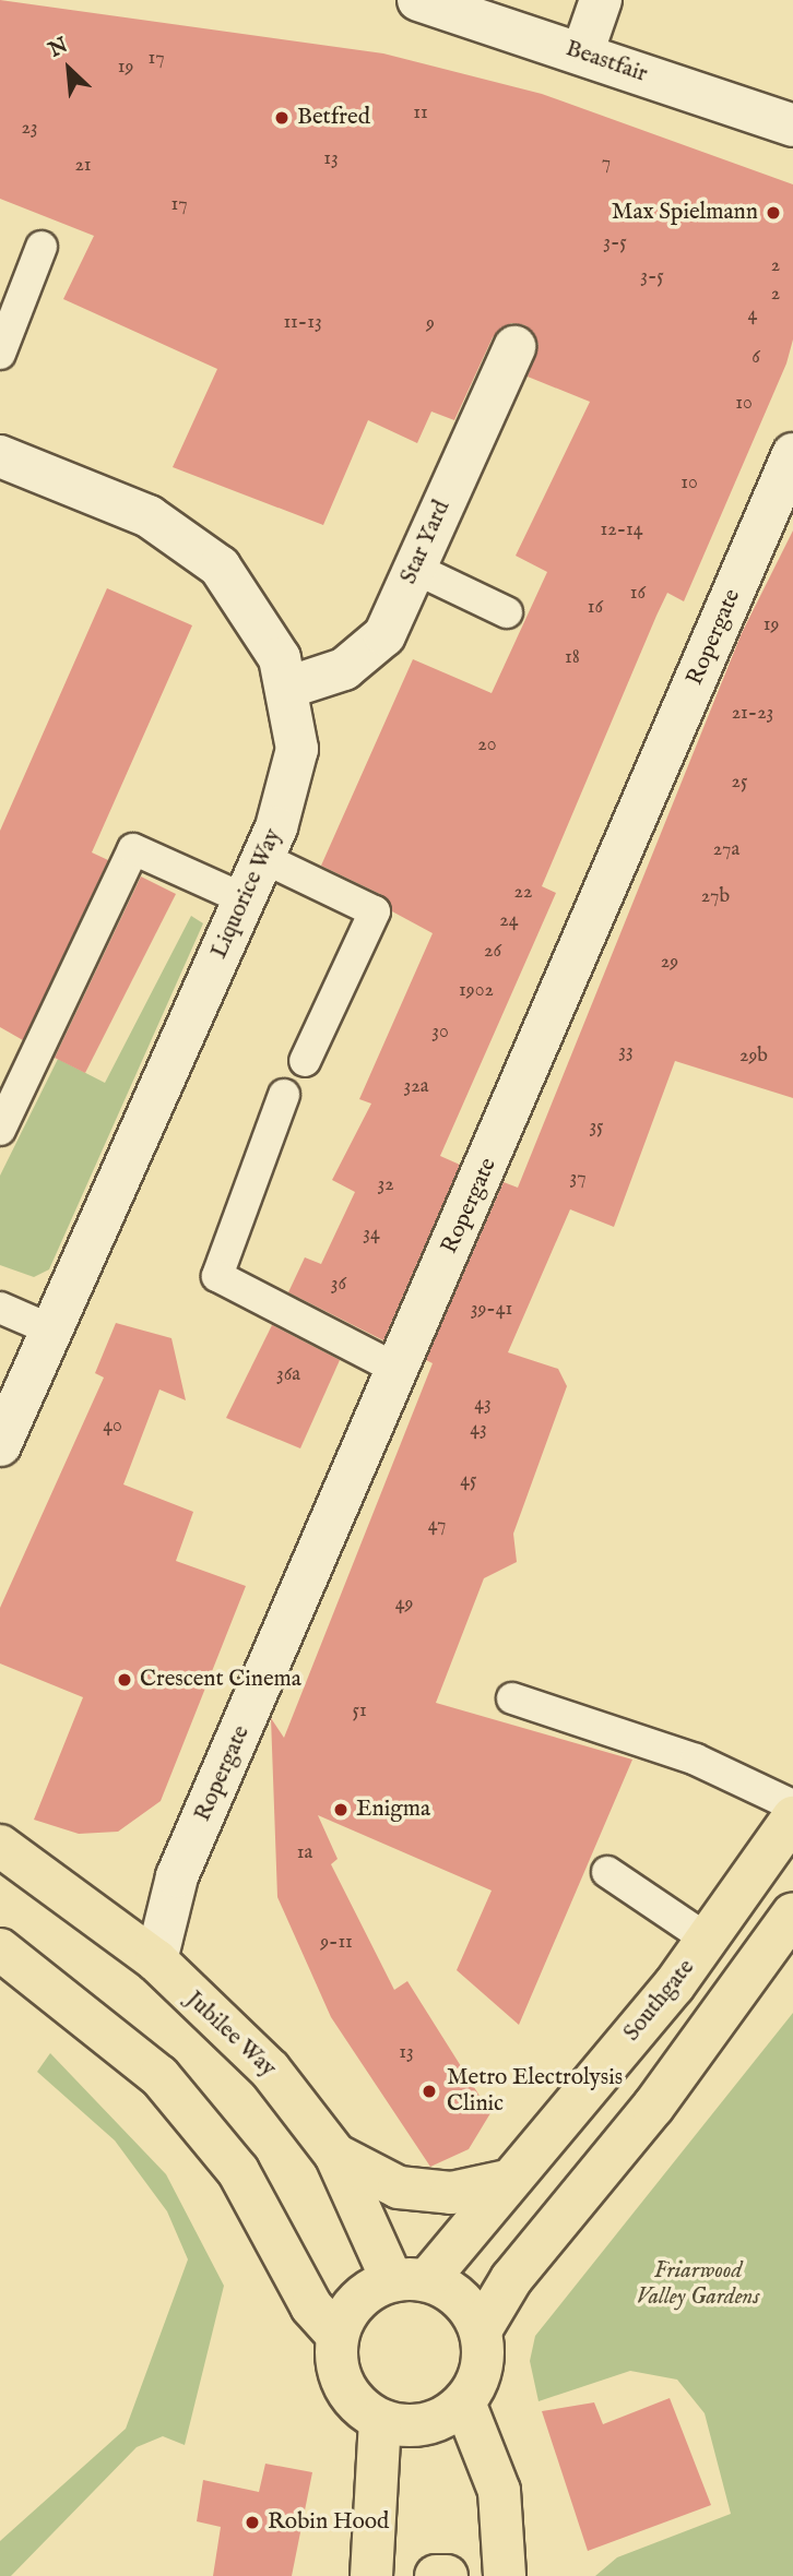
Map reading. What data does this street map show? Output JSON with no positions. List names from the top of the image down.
{
  "streets": {
    "main road": ["Southgate", "Jubilee Way"],
    "street": [
      "Beastfair",
      "Star Yard",
      "Ropergate",
      "Liquorice Way"
    ]
  },
  "crossings": [
    ["Star Yard", "Liquorice Way"],
    ["Ropergate", "Jubilee Way"],
    ["Southgate", "Jubilee Way"]
  ],
  "parks": ["Friarwood Valley Gardens"],
  "places": [
    "Betfred",
    "Max Spielmann",
    "Crescent Cinema",
    "Enigma",
    "Metro Electrolysis Clinic",
    "Robin Hood"
  ],
  "house_numbers": [
    "17",
    "19",
    "11",
    "23",
    "13",
    "7",
    "21",
    "17",
    "3-5",
    "2",
    "3-5",
    "2",
    "4",
    "11-13",
    "9",
    "6",
    "10",
    "10",
    "12-14",
    "16",
    "16",
    "19",
    "18",
    "21-23",
    "20",
    "25",
    "27a",
    "22",
    "27b",
    "24",
    "26",
    "29",
    "1902",
    "30",
    "33",
    "29b",
    "32a",
    "35",
    "37",
    "32",
    "34",
    "36",
    "39-41",
    "36a",
    "43",
    "40",
    "43",
    "45",
    "47",
    "49",
    "51",
    "1a",
    "9-11",
    "13"
  ],
  "north": "top left"
}
